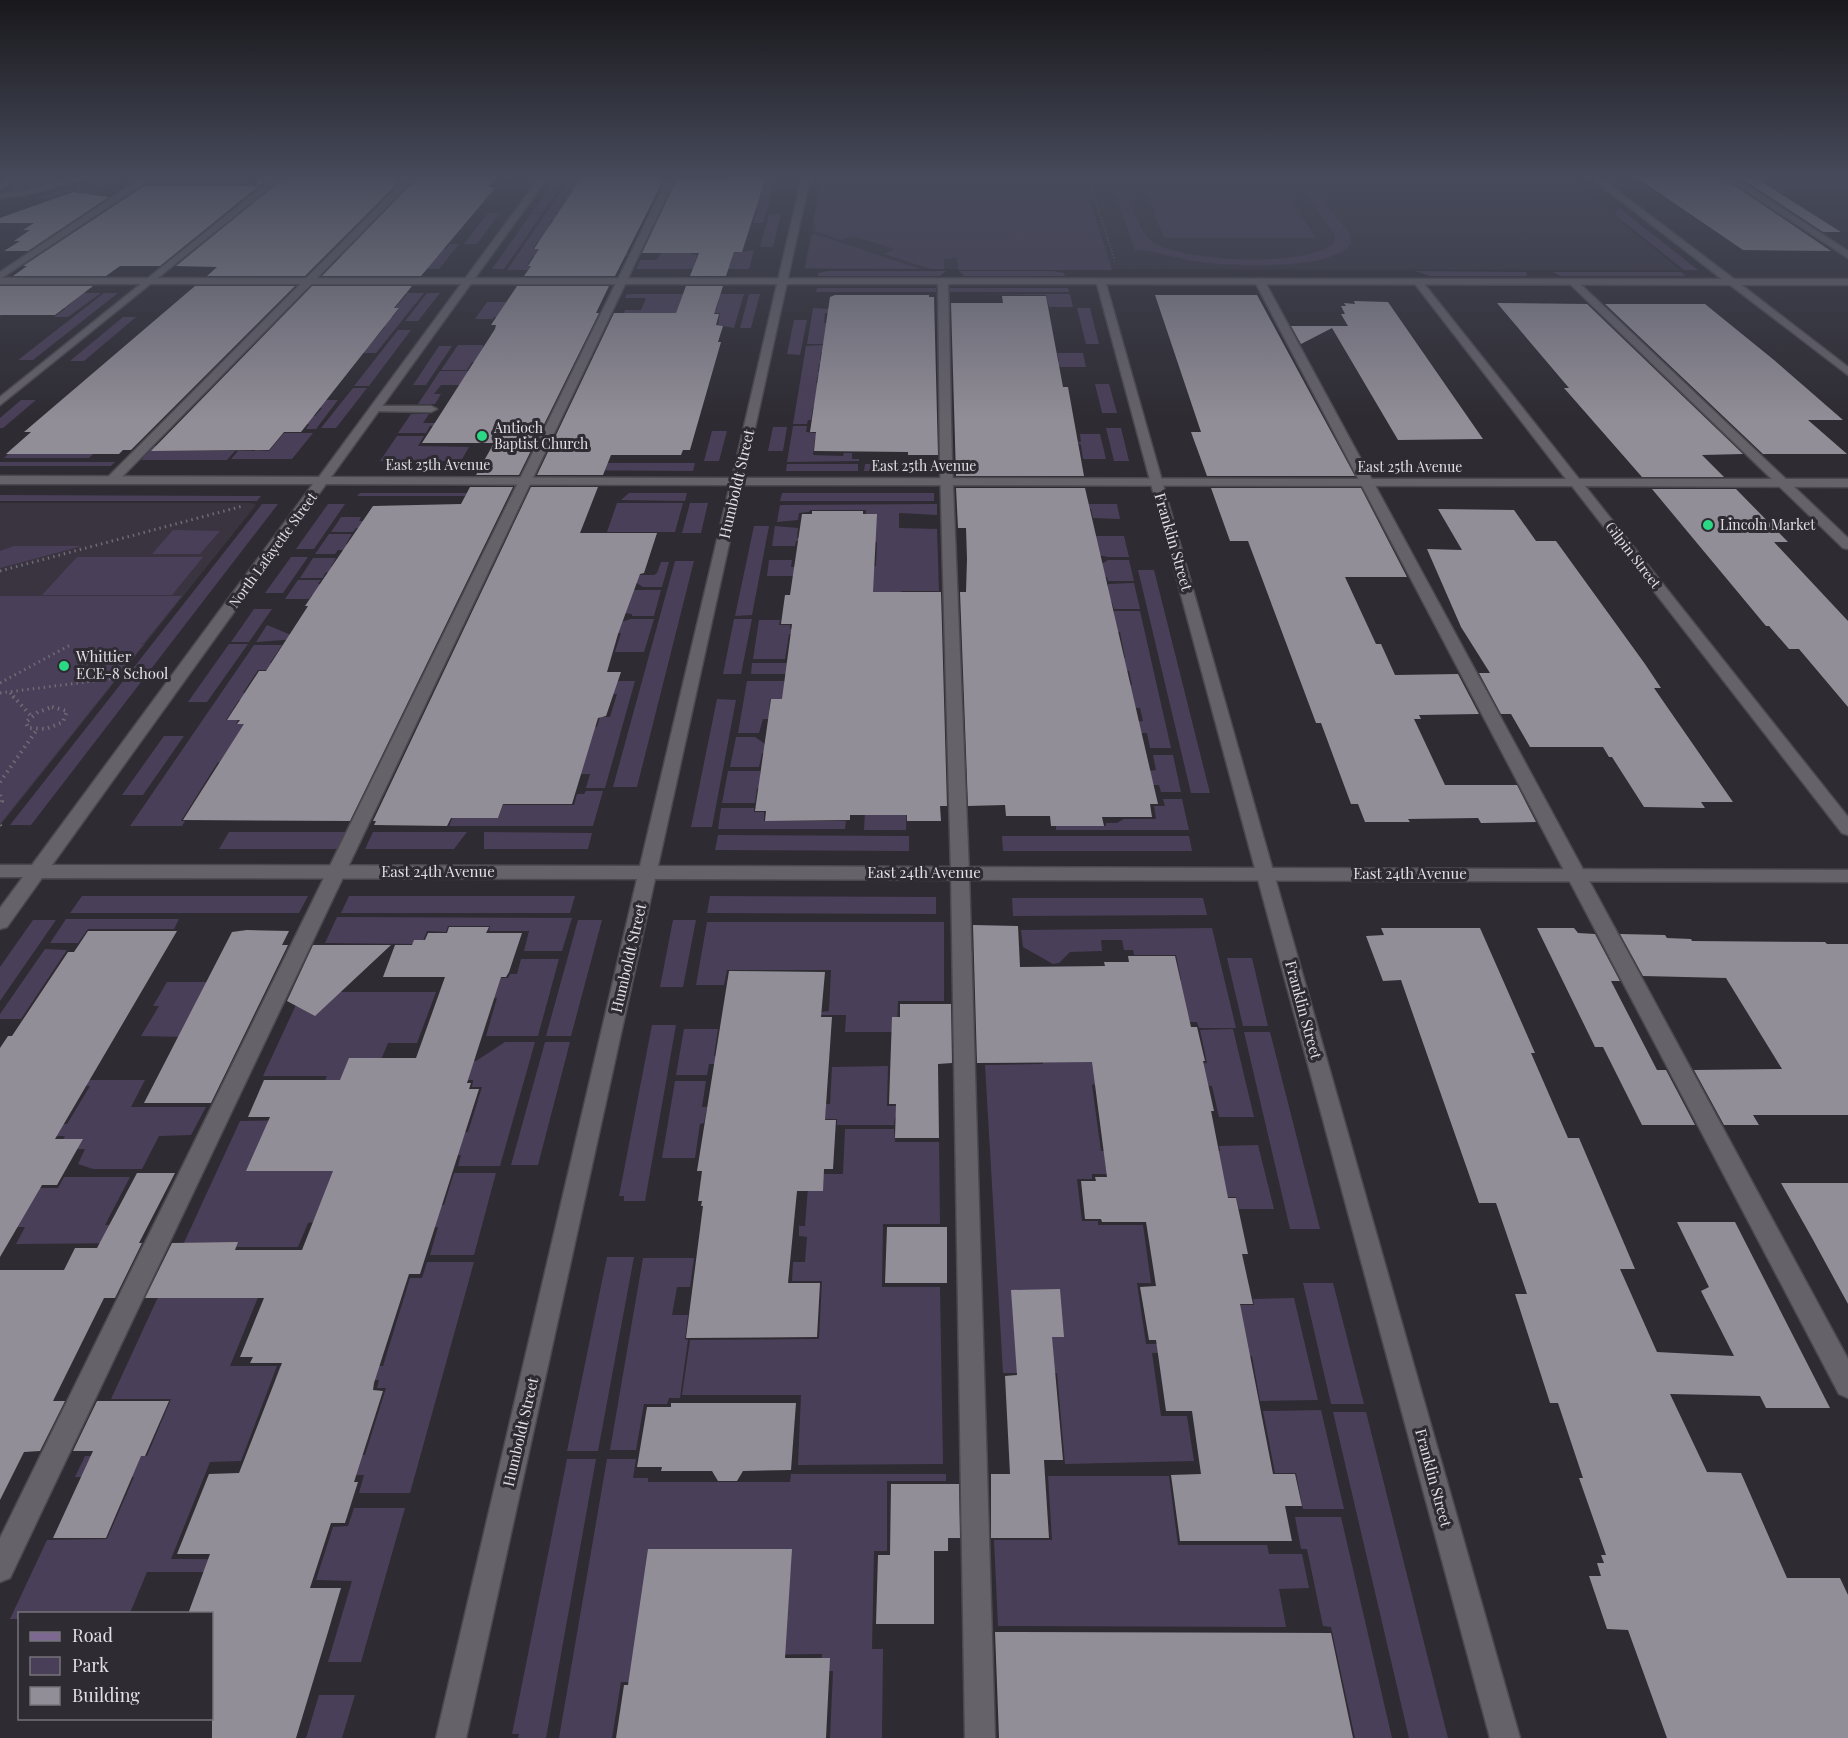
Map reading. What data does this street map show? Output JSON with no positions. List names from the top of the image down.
{
  "streets": {
    "street": [
      "East 25th Avenue",
      "Humboldt Street",
      "Franklin Street",
      "North Lafayette Street",
      "Gilpin Street",
      "East 24th Avenue"
    ]
  },
  "crossings": [
    ["East 25th Avenue", "Humboldt Street"],
    ["East 25th Avenue", "Franklin Street"],
    ["East 25th Avenue", "North Lafayette Street"],
    ["East 25th Avenue", "Gilpin Street"],
    ["Humboldt Street", "East 24th Avenue"],
    ["Franklin Street", "East 24th Avenue"],
    ["North Lafayette Street", "East 24th Avenue"]
  ],
  "places": ["Antioch Baptist Church", "Lincoln Market", "Whittier ECE-8 School"],
  "legend": ["Road", "Park", "Building"]
}
